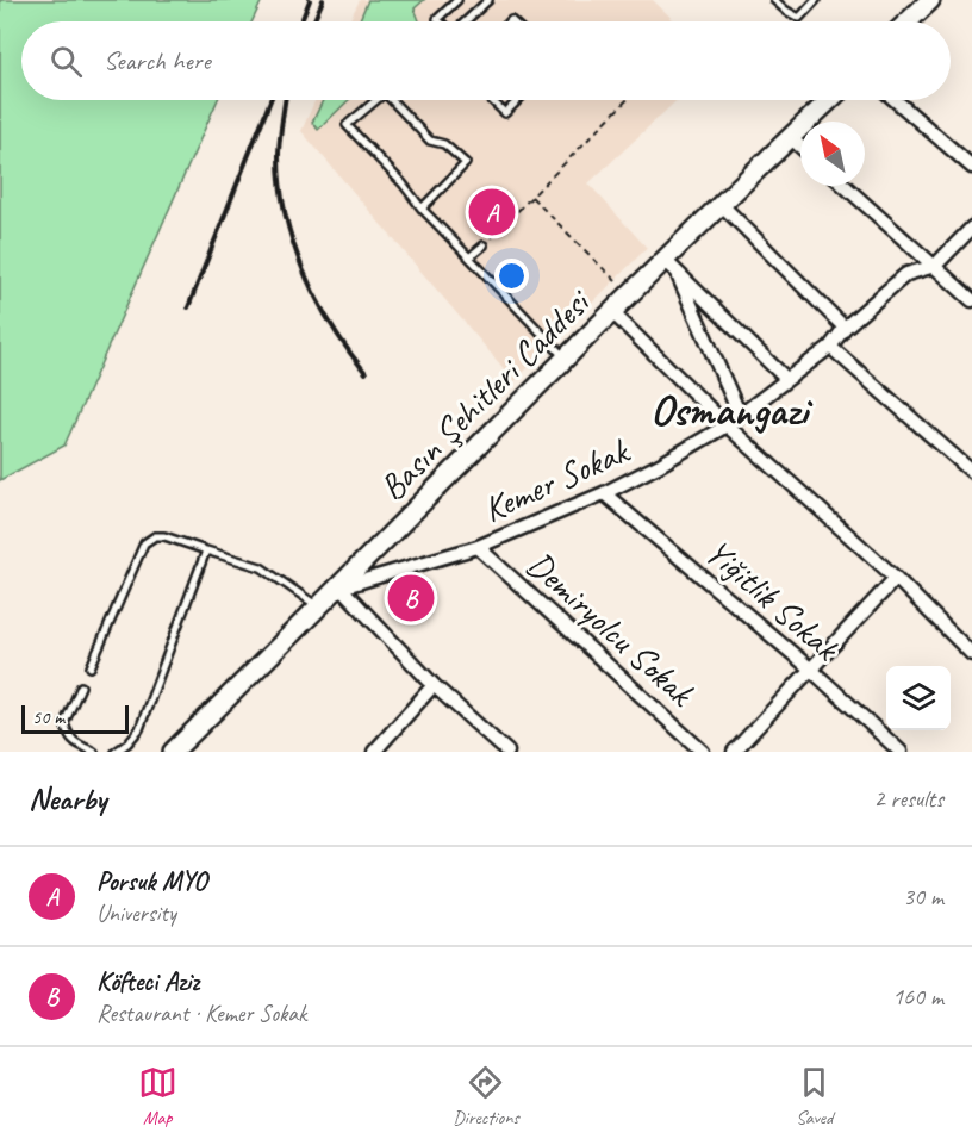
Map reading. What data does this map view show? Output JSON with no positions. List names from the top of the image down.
{
  "streets": {
    "main road": ["Basın Şehitleri Caddesi"],
    "street": ["Kemer Sokak", "Yiğitlik Sokak", "Demiryolcu Sokak"]
  },
  "crossings": [
    ["Basın Şehitleri Caddesi", "Kemer Sokak"],
    ["Kemer Sokak", "Yiğitlik Sokak"],
    ["Kemer Sokak", "Demiryolcu Sokak"]
  ],
  "districts": ["Osmangazi"],
  "scale_bar": "50 m",
  "north": "top left",
  "page": {
    "search": "Search here",
    "pins": ["A", "B"],
    "scale": "50 m",
    "heading": ["Nearby", "2 results"],
    "list": [
      {
        "mark": "A",
        "name": "Porsuk MYO",
        "note": "University",
        "value": "30 m"
      },
      {
        "mark": "B",
        "name": "Köfteci Aziz",
        "note": "Restaurant · Kemer Sokak",
        "value": "160 m"
      }
    ],
    "nav": ["Map", "Directions", "Saved"]
  }
}
